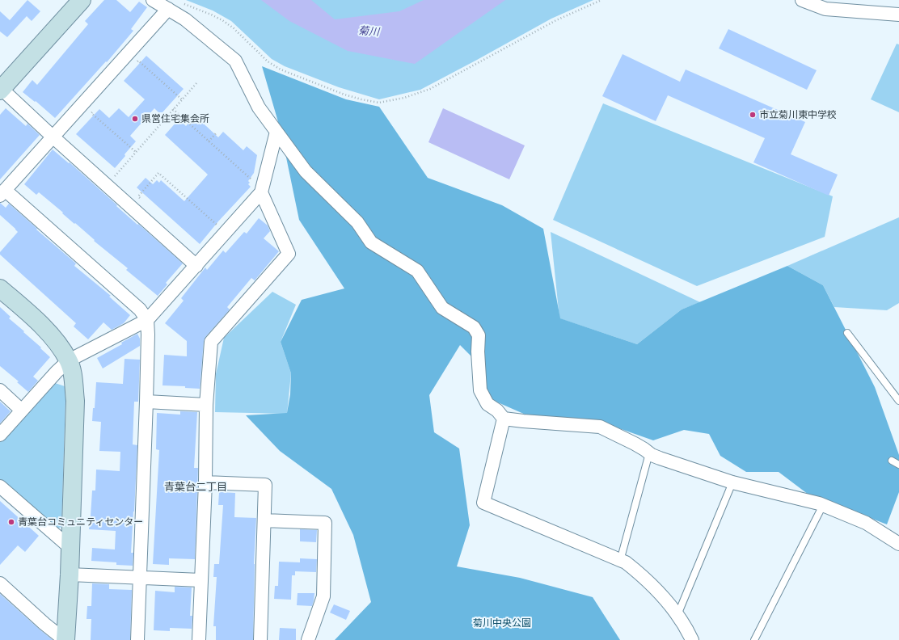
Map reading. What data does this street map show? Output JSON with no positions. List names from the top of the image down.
{
  "districts": ["青葉台二丁目"],
  "water": ["菊川"],
  "parks": ["菊川中央公園"],
  "places": ["市立菊川東中学校", "県営住宅集会所", "青葉台コミュニティセンター"]
}
